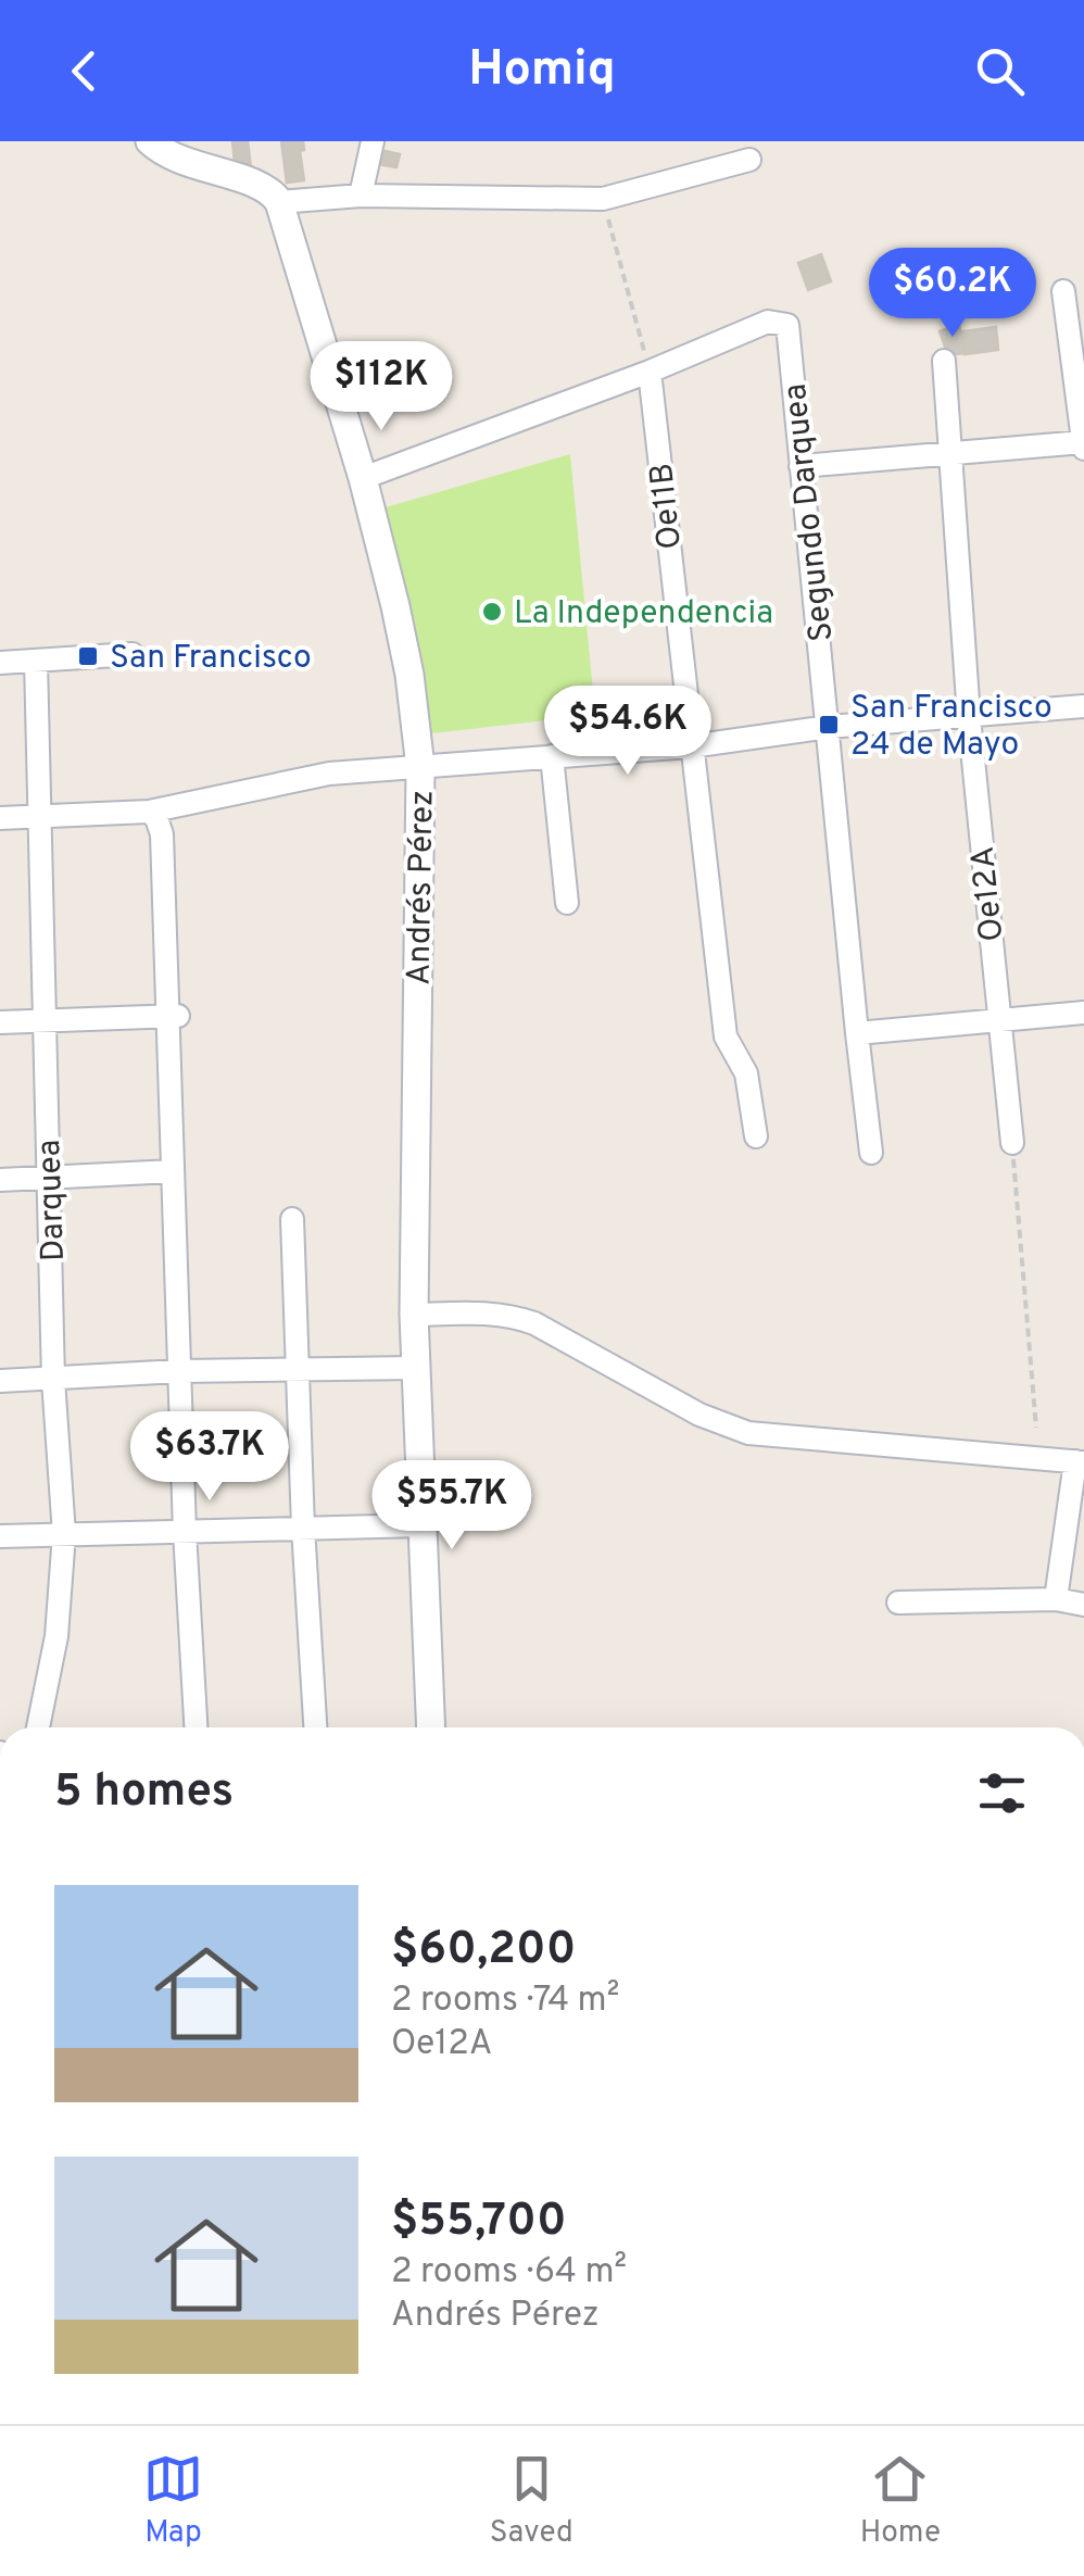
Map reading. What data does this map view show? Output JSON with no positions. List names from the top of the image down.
{
  "streets": {
    "street": [
      "Oe11B",
      "Segundo Darquea",
      "Andrés Pérez",
      "Oe12A",
      "Darquea"
    ]
  },
  "crossings": [
    ["Oe11B", "Segundo Darquea"],
    ["Segundo Darquea", "Andrés Pérez"]
  ],
  "places": {
    "other": ["La Independencia"],
    "transit": ["San Francisco", "San Francisco 24 de Mayo"]
  },
  "page": {
    "header": "Homiq",
    "price": [
      "$60.2K",
      "$112K",
      "$54.6K",
      "$63.7K",
      "$55.7K"
    ],
    "heading": "5 homes",
    "list": [
      {
        "name": "$60,200",
        "note": "2 rooms · 74 m² · Oe12A"
      },
      {
        "name": "$55,700",
        "note": "2 rooms · 64 m² · Andrés Pérez"
      }
    ],
    "tabs": ["Map", "Saved", "Home"]
  }
}
